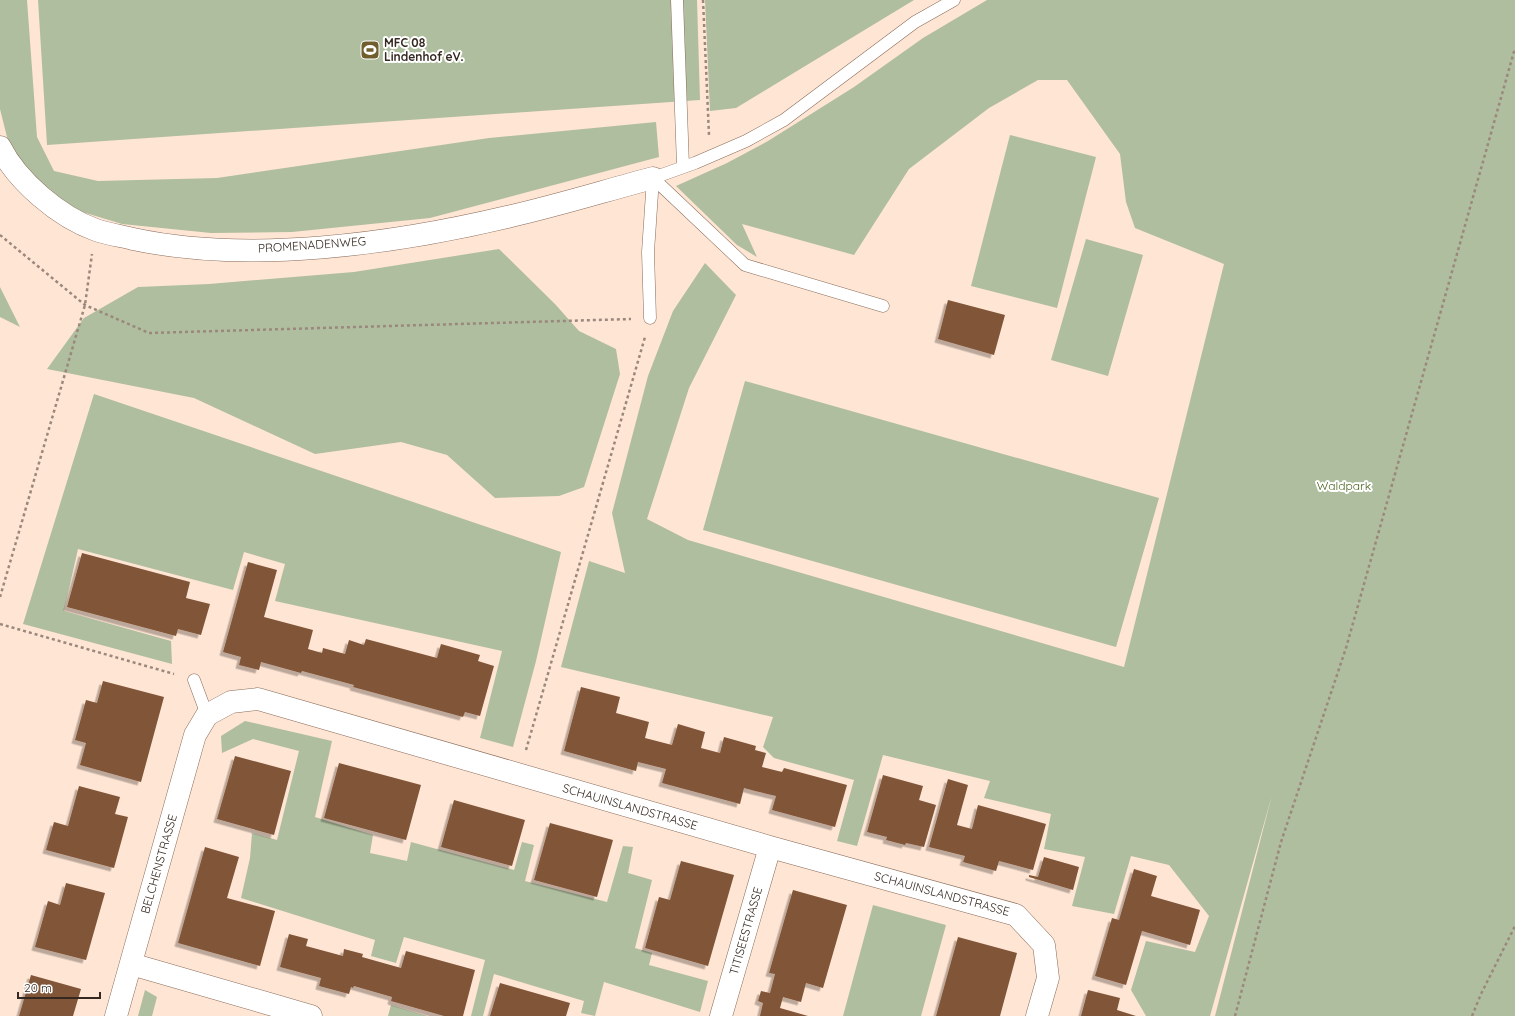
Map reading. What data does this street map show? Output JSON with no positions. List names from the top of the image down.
{
  "streets": {
    "street": [
      "PROMENADENWEG",
      "SCHAUINSLANDSTRASSE",
      "BELCHENSTRASSE",
      "TITISEESTRASSE"
    ]
  },
  "crossings": [
    ["SCHAUINSLANDSTRASSE", "BELCHENSTRASSE"],
    ["SCHAUINSLANDSTRASSE", "TITISEESTRASSE"]
  ],
  "parks": ["Waldpark"],
  "places": {
    "sports": ["MFC 08 Lindenhof eV."]
  },
  "scale_bar": "20 m"
}
